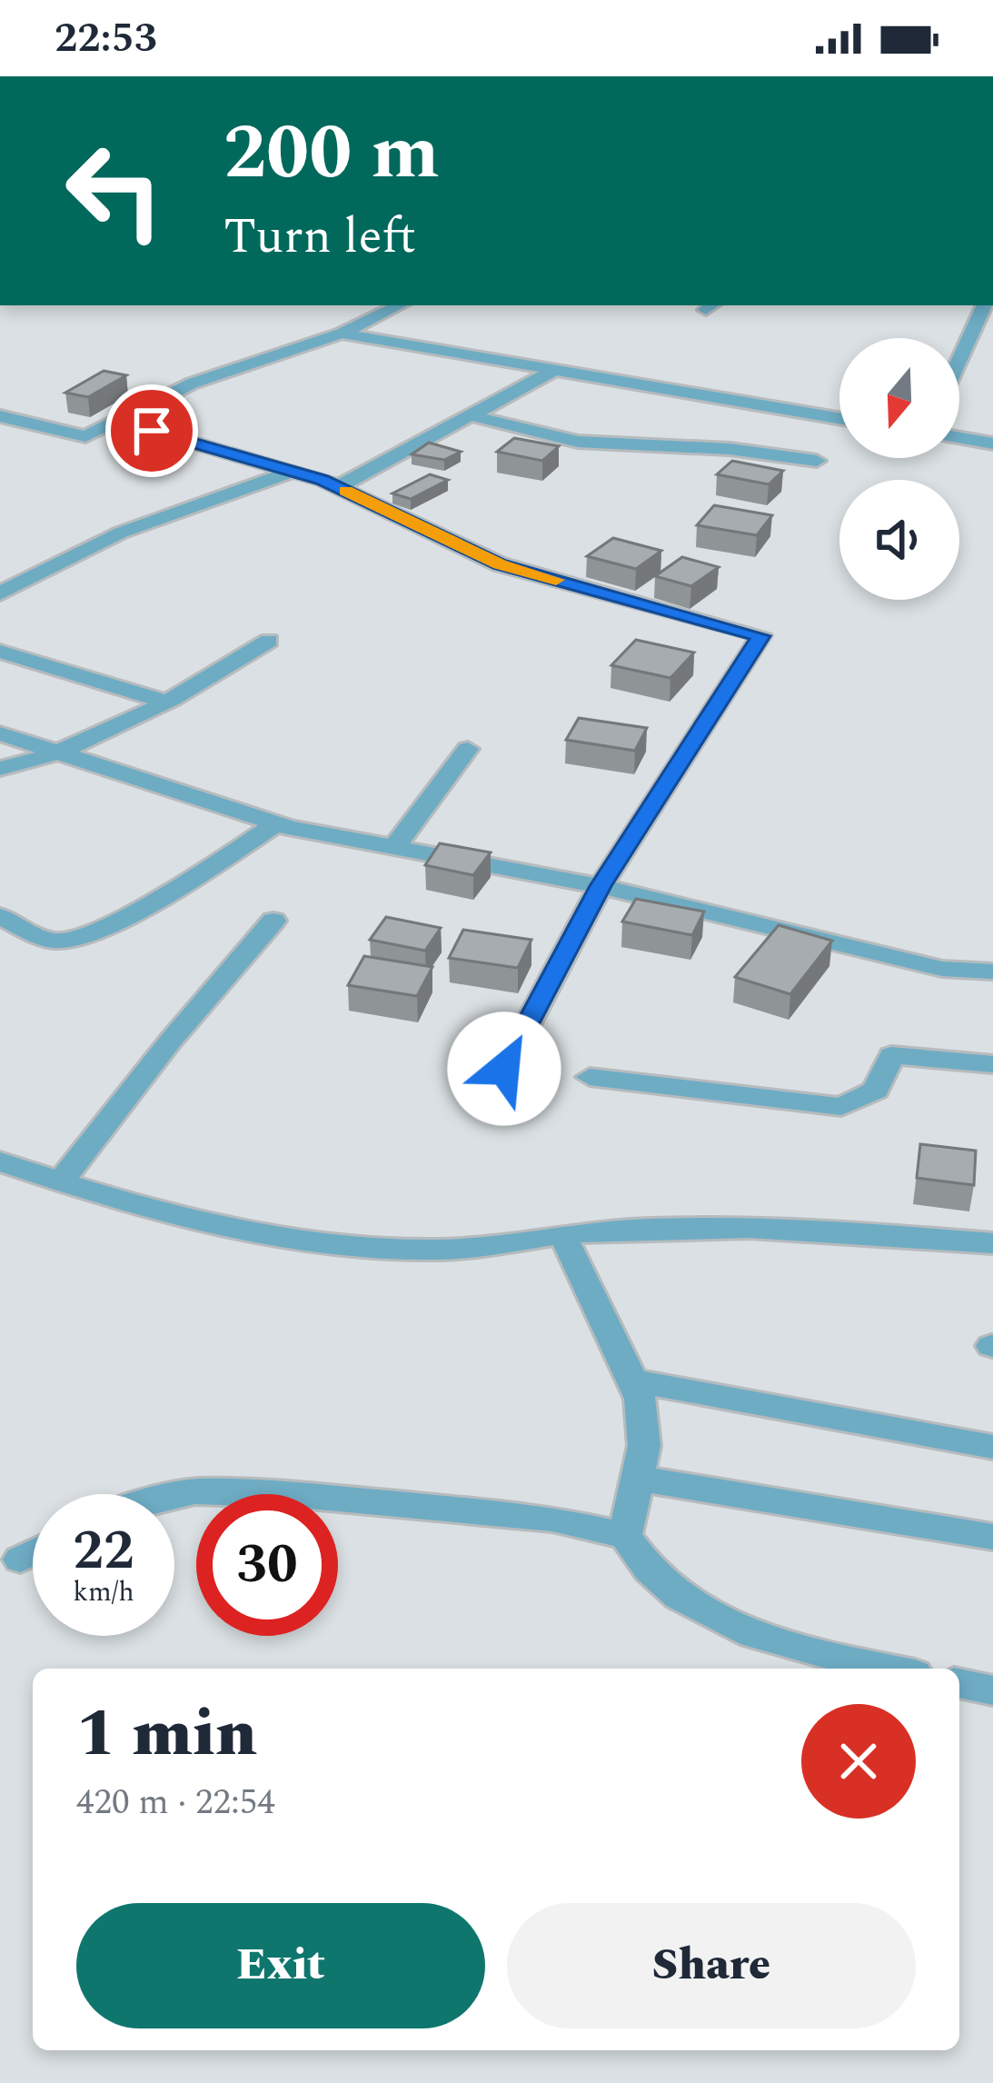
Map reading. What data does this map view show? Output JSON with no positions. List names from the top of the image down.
{
  "north": "bottom",
  "page": {
    "status": "22:53",
    "turn": ["200 m", "Turn left"],
    "speed": "22 km/h",
    "limit": "30",
    "heading": ["1 min", "420 m · 22:54"],
    "buttons": ["Exit", "Share"]
  }
}
